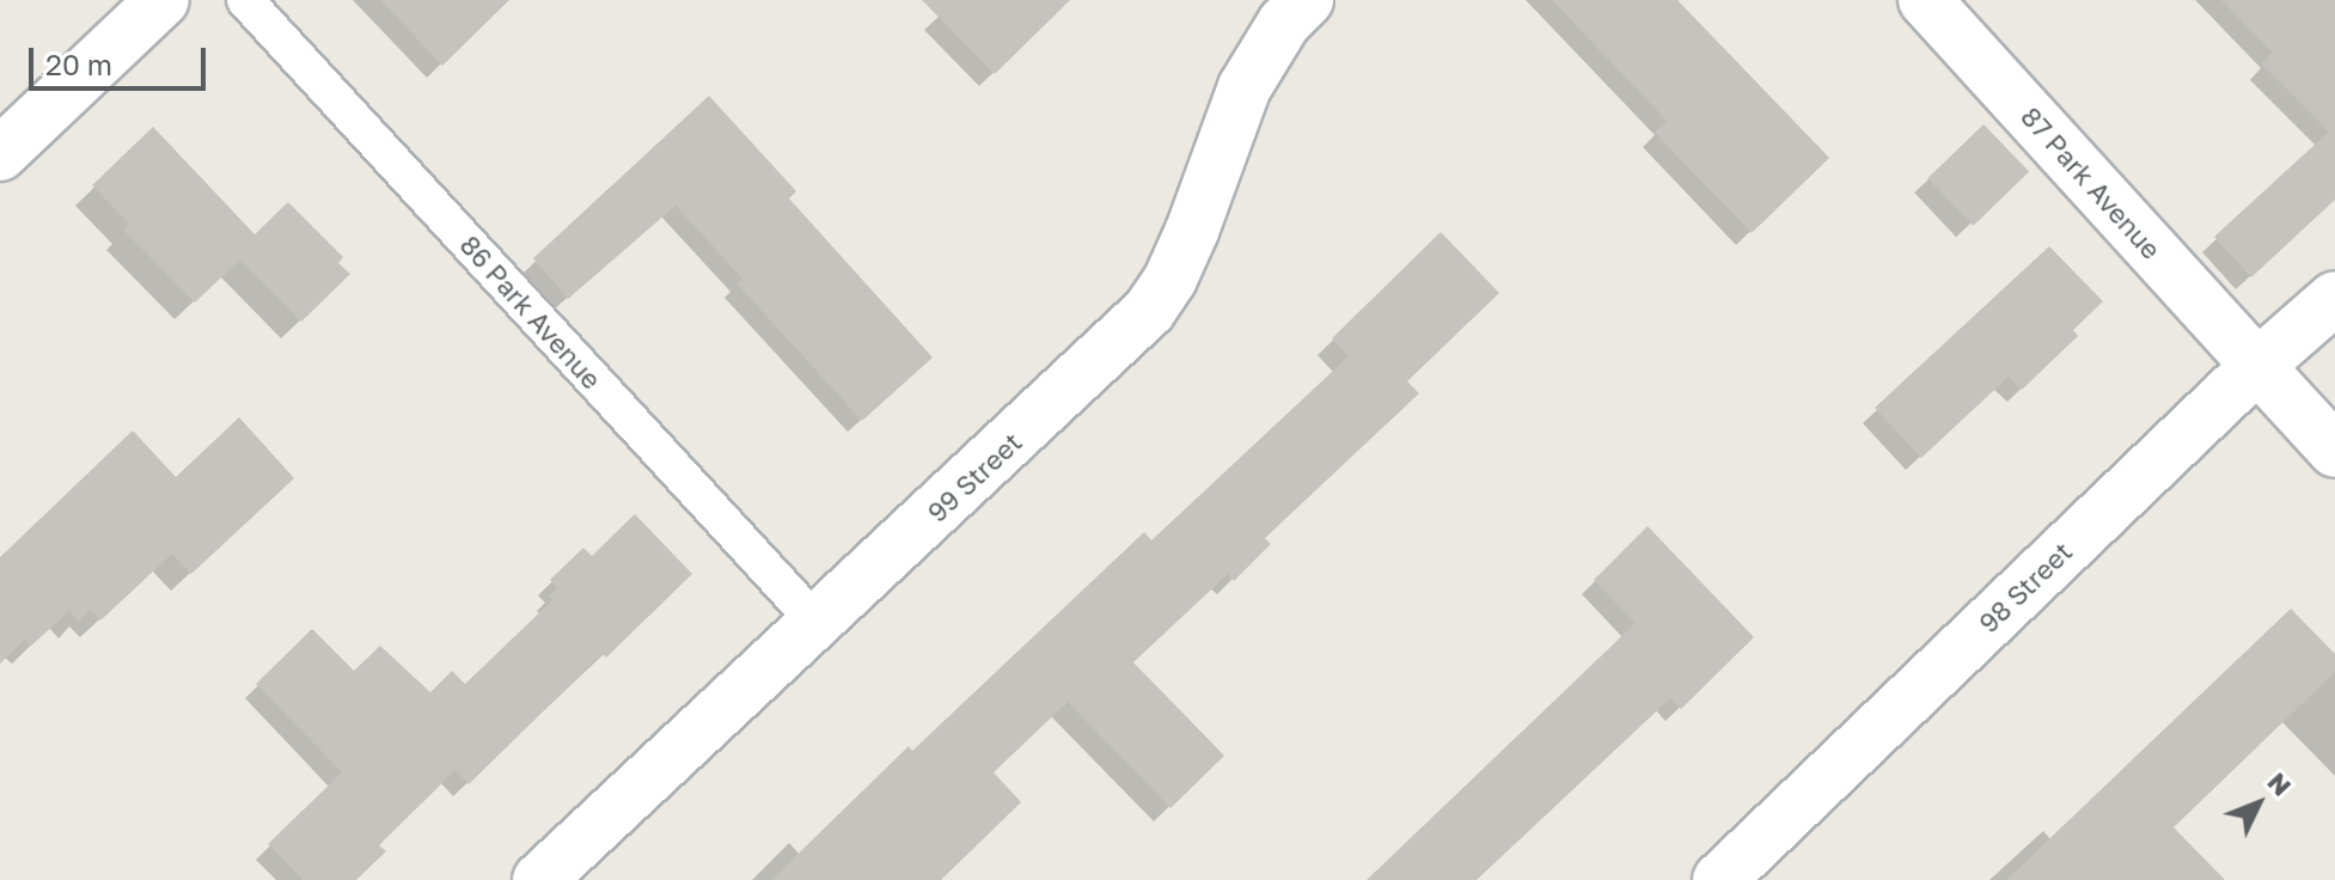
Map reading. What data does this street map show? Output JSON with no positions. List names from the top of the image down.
{
  "streets": {
    "street": ["87 Park Avenue", "99 Street", "98 Street"],
    "lane": ["86 Park Avenue"]
  },
  "crossings": [
    ["87 Park Avenue", "98 Street"],
    ["86 Park Avenue", "99 Street"]
  ],
  "scale_bar": "20 m",
  "north": "top right"
}
